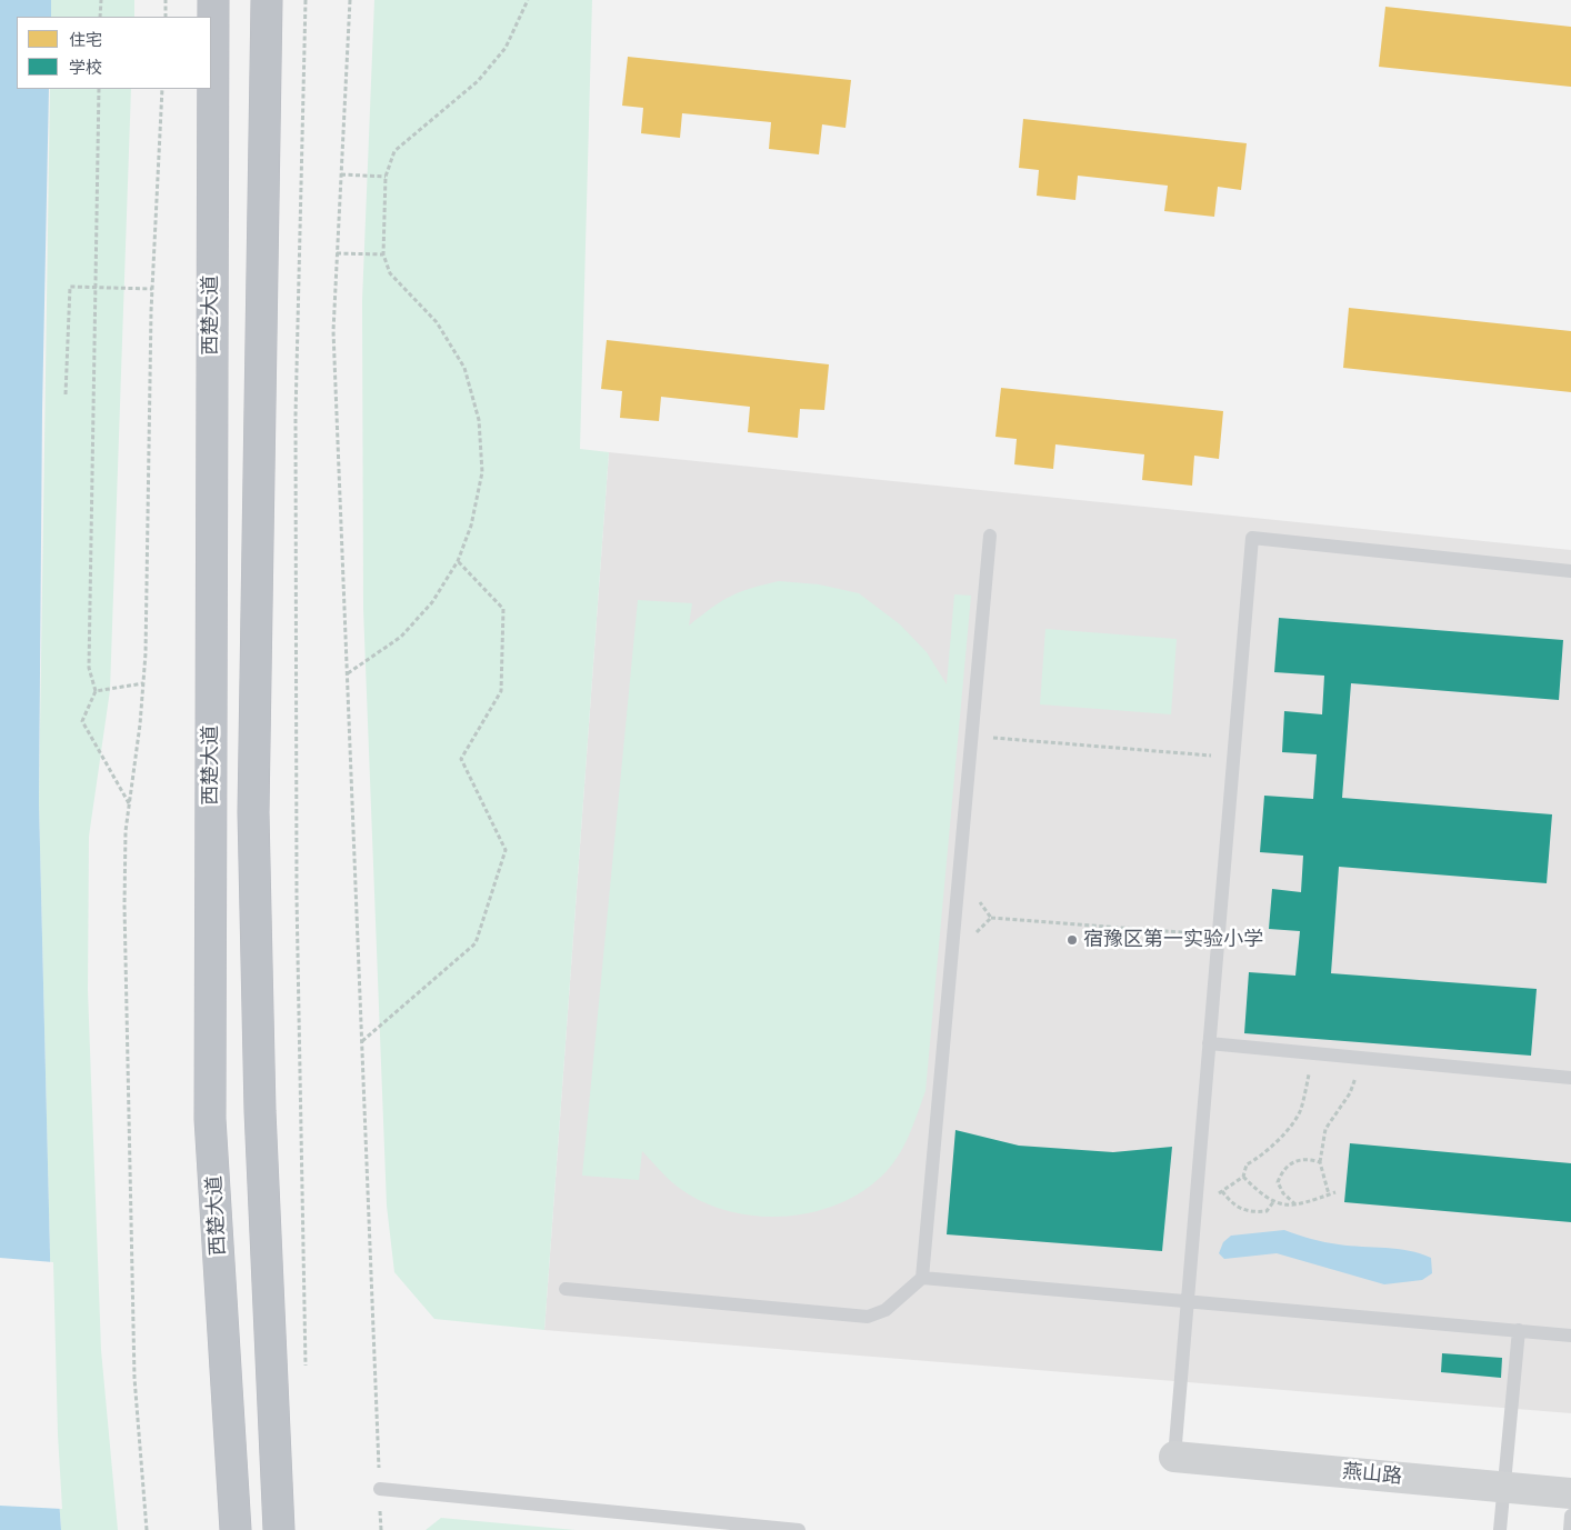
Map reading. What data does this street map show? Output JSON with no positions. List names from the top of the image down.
{
  "streets": {
    "highway": ["西楚大道"],
    "street": ["燕山路"]
  },
  "places": ["宿豫区第一实验小学"],
  "legend": ["住宅", "学校"]
}
